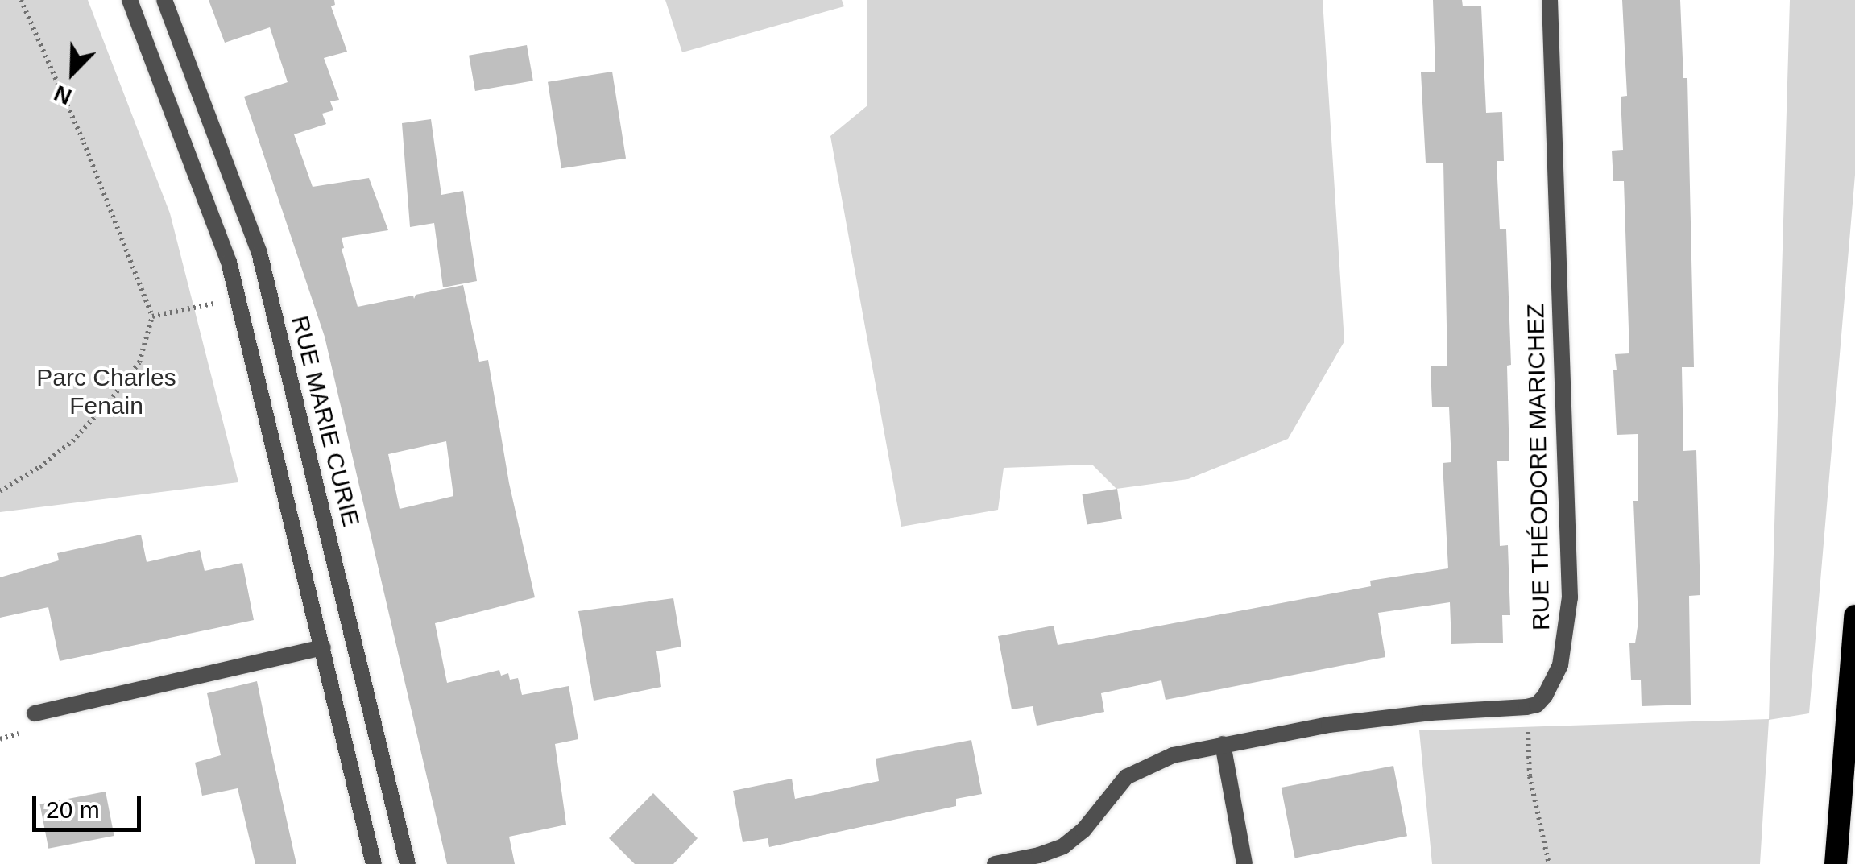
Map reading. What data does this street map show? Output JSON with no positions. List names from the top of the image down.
{
  "streets": {
    "street": ["RUE MARIE CURIE", "RUE THÉODORE MARICHEZ"]
  },
  "parks": ["Parc Charles Fenain"],
  "scale_bar": "20 m",
  "north": "bottom left"
}
